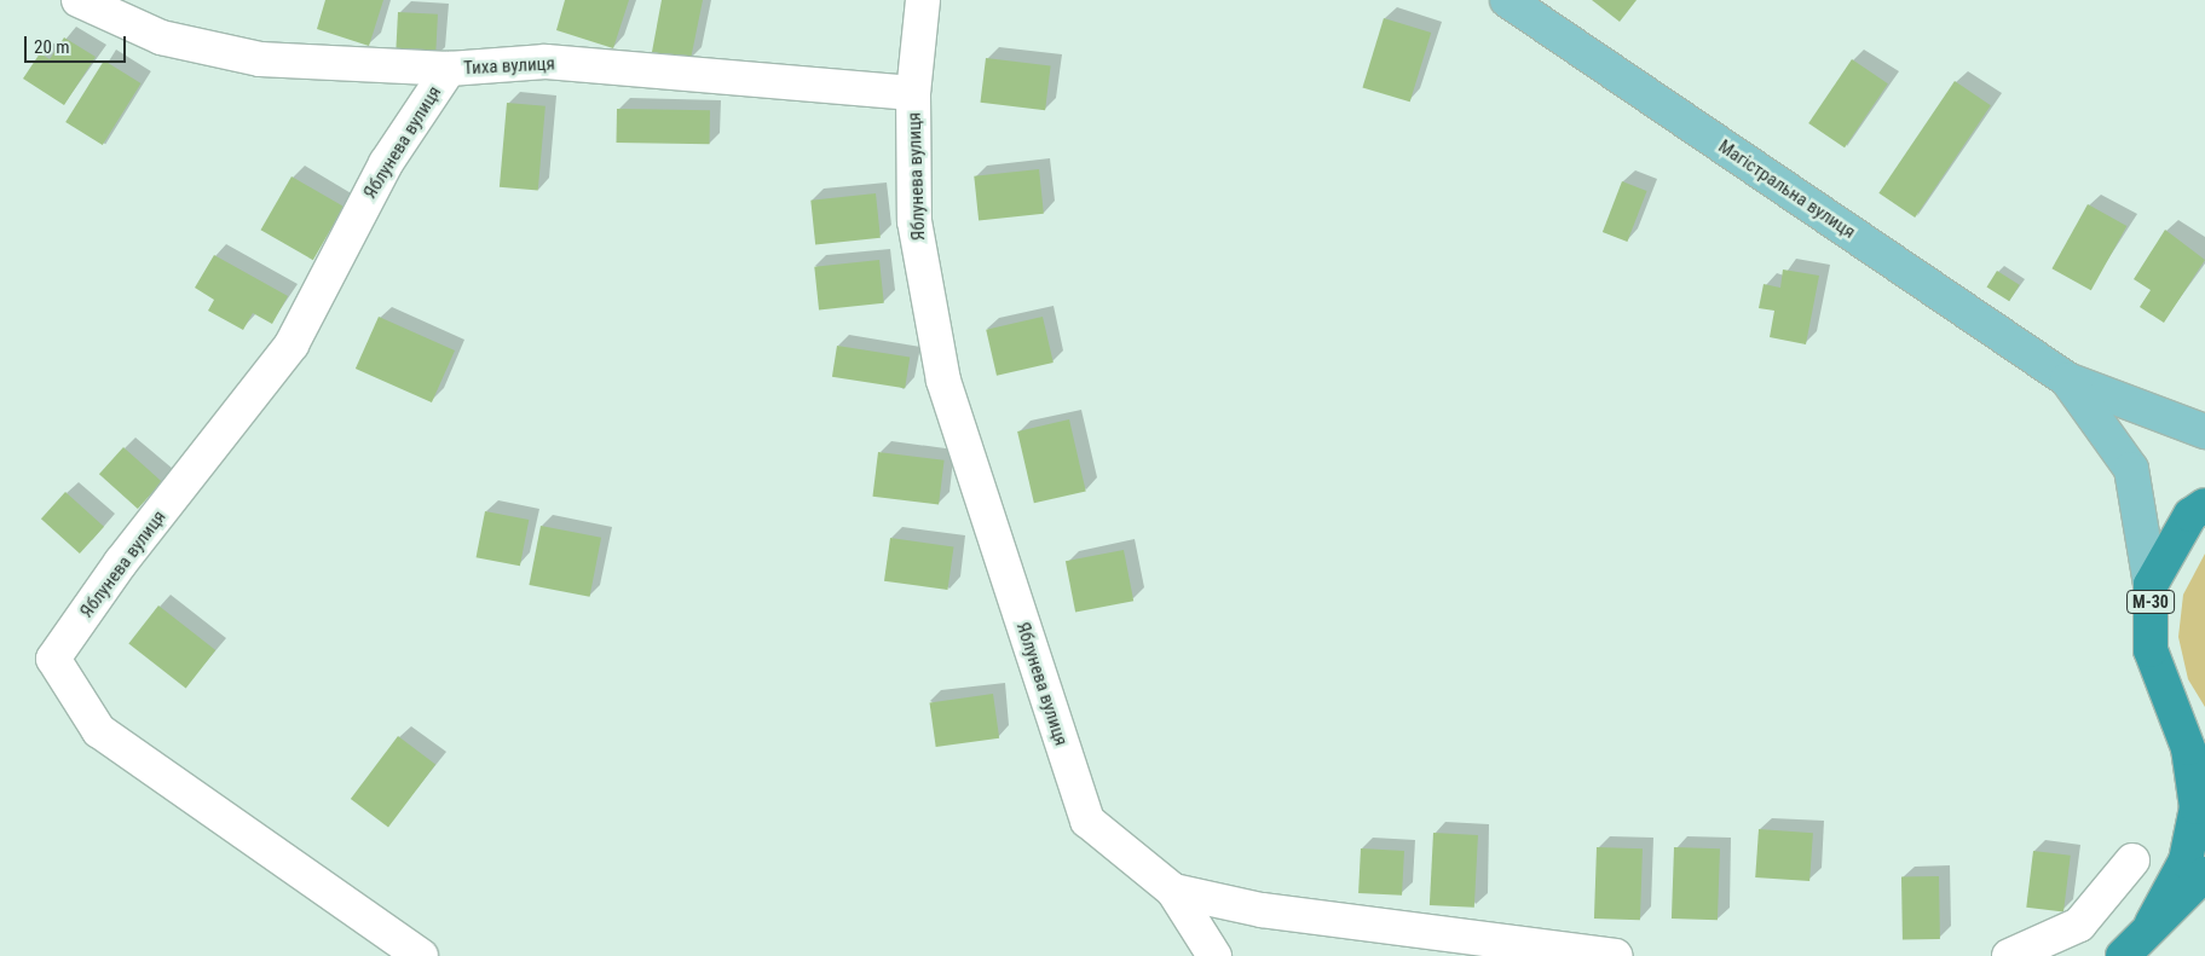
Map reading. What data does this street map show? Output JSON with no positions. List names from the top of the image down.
{
  "streets": {
    "highway": ["М-30"],
    "main road": ["Магістральна вулиця"],
    "street": ["Тиха вулиця", "Яблунева вулиця"]
  },
  "crossings": [
    ["Тиха вулиця", "Яблунева вулиця"]
  ],
  "scale_bar": "20 m"
}
